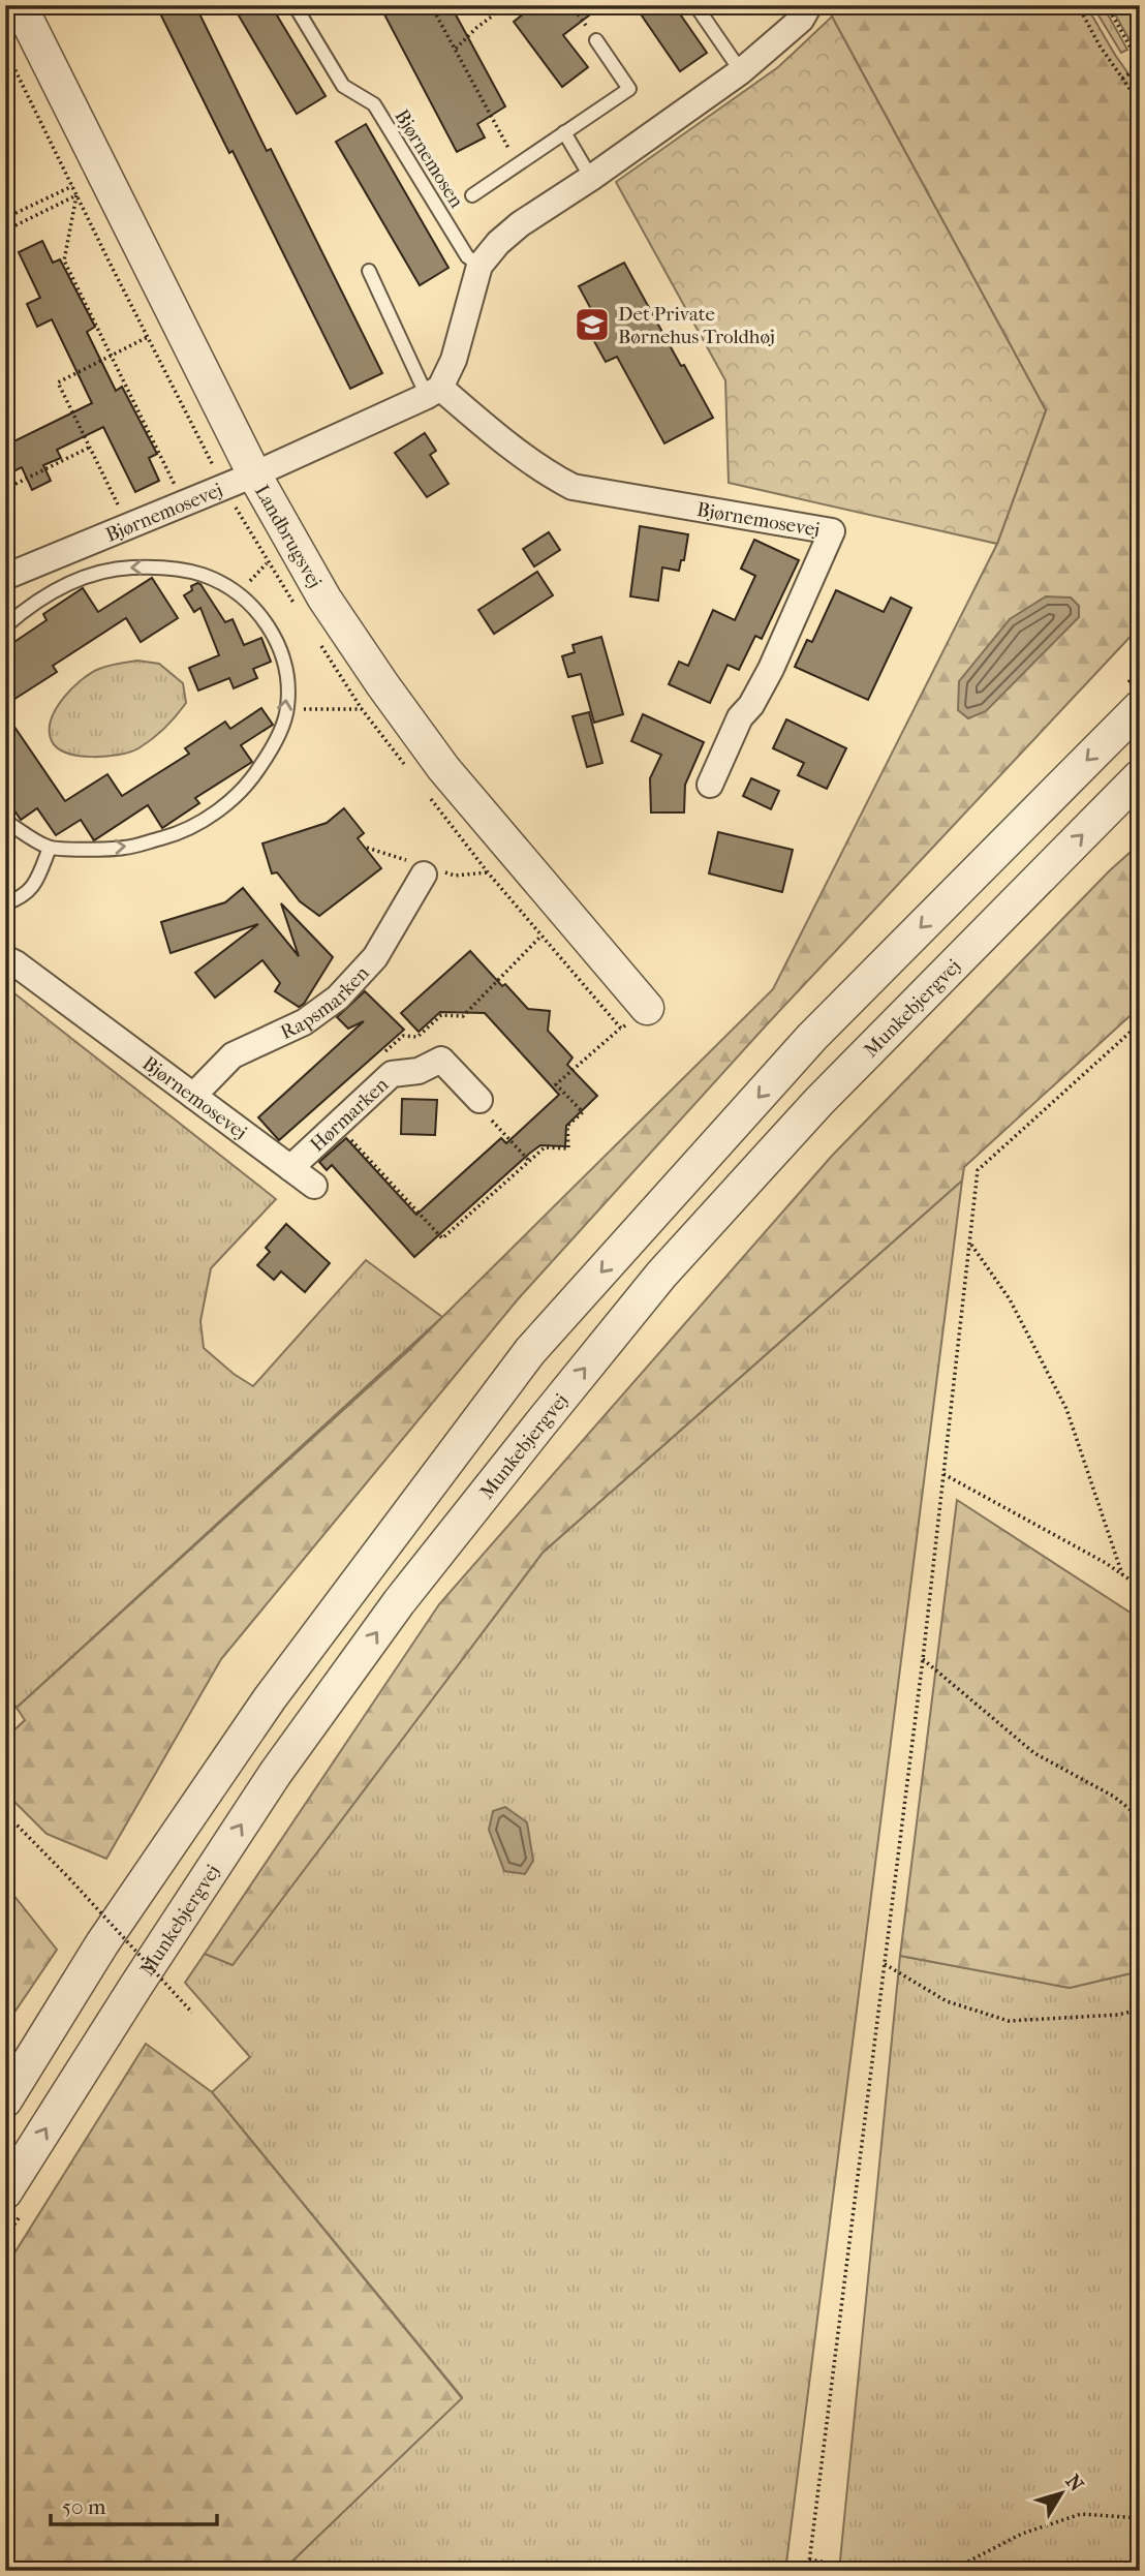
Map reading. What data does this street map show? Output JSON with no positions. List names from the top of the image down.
{
  "streets": {
    "street": [
      "Bjørnemosevej",
      "Landbrugsvej",
      "Rapsmarken",
      "Munkebjergvej",
      "Hørmarken"
    ],
    "lane": ["Bjørnemosen"]
  },
  "crossings": [
    ["Bjørnemosevej", "Landbrugsvej"],
    ["Bjørnemosevej", "Rapsmarken"],
    ["Bjørnemosevej", "Hørmarken"]
  ],
  "places": {
    "school or university": ["Det Private Børnehus Troldhøj"]
  },
  "scale_bar": "50 m",
  "north": "top right"
}
